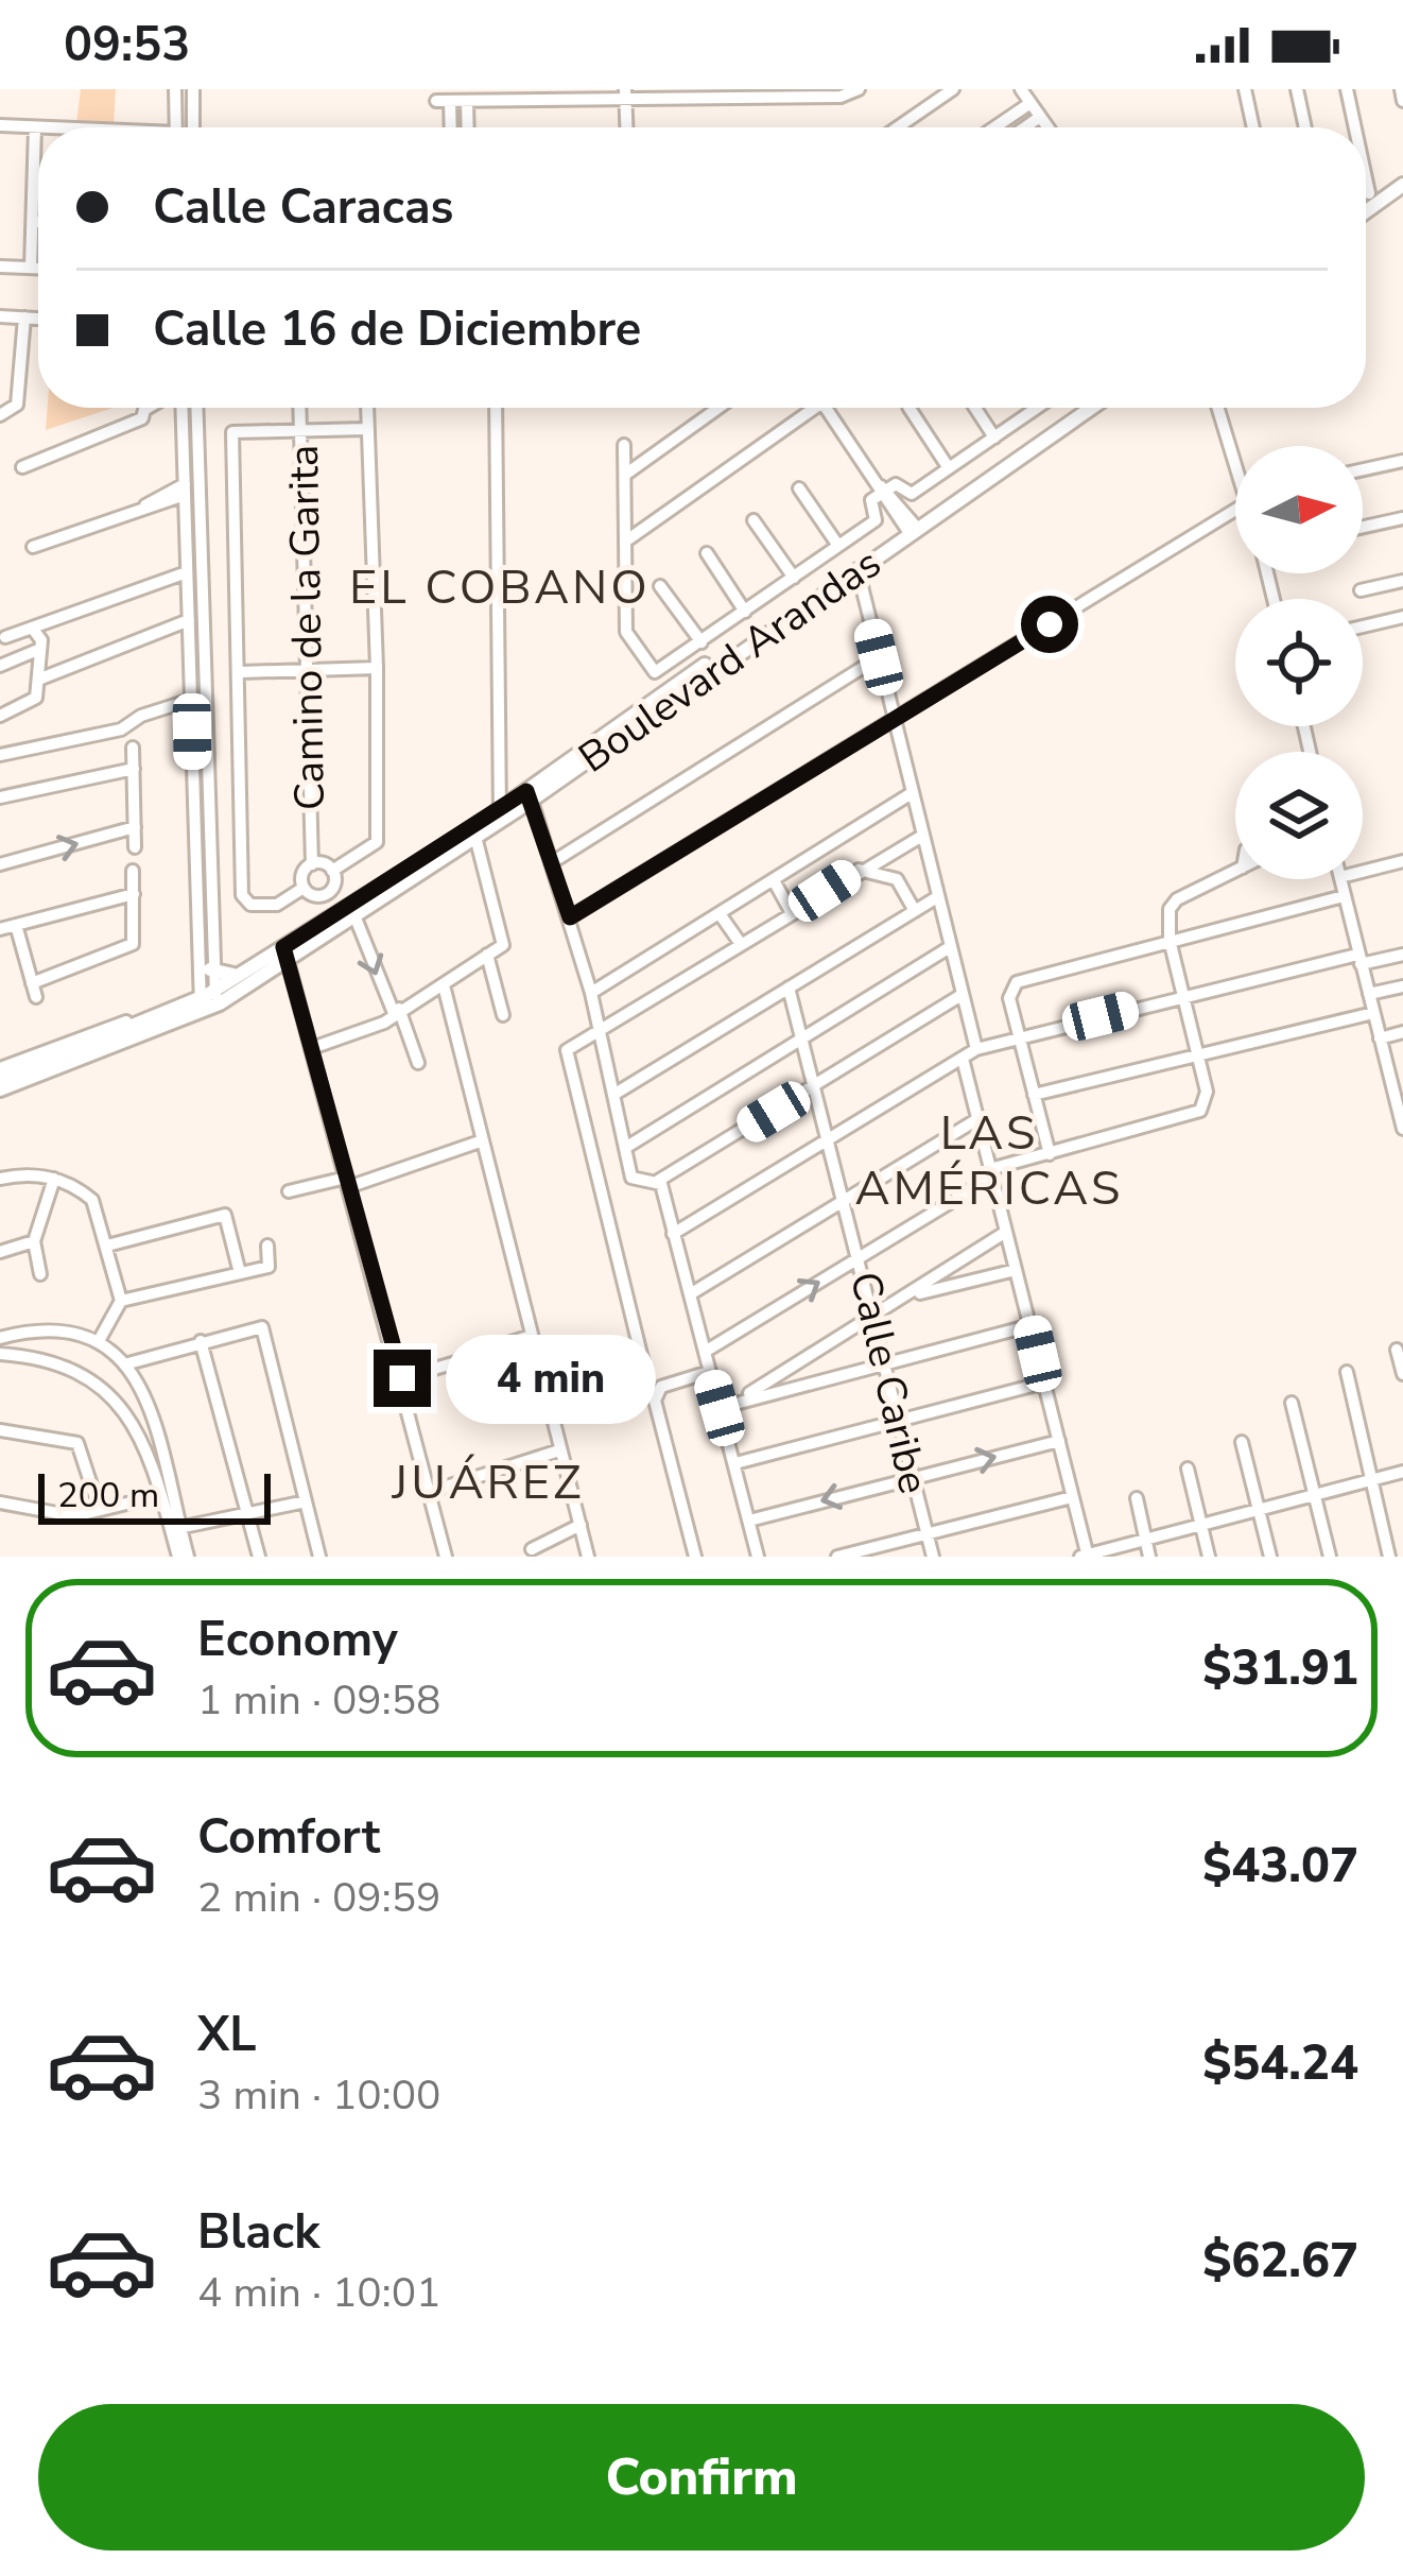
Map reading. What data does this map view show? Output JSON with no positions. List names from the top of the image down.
{
  "streets": {
    "main road": ["Boulevard Arandas"],
    "street": ["Camino de la Garita", "Calle Caribe"]
  },
  "districts": ["EL COBANO", "LAS AMÉRICAS", "JUÁREZ"],
  "scale_bar": "200 m",
  "north": "right",
  "page": {
    "status": "09:53",
    "banner": ["Calle Caracas", "Calle 16 de Diciembre"],
    "bubble": "4 min",
    "scale": "200 m",
    "list": [
      {
        "name": "Economy",
        "note": "1 min · 09:58",
        "value": "$31.91"
      },
      {
        "name": "Comfort",
        "note": "2 min · 09:59",
        "value": "$43.07"
      },
      {
        "name": "XL",
        "note": "3 min · 10:00",
        "value": "$54.24"
      },
      {
        "name": "Black",
        "note": "4 min · 10:01",
        "value": "$62.67"
      }
    ],
    "buttons": "Confirm"
  }
}
